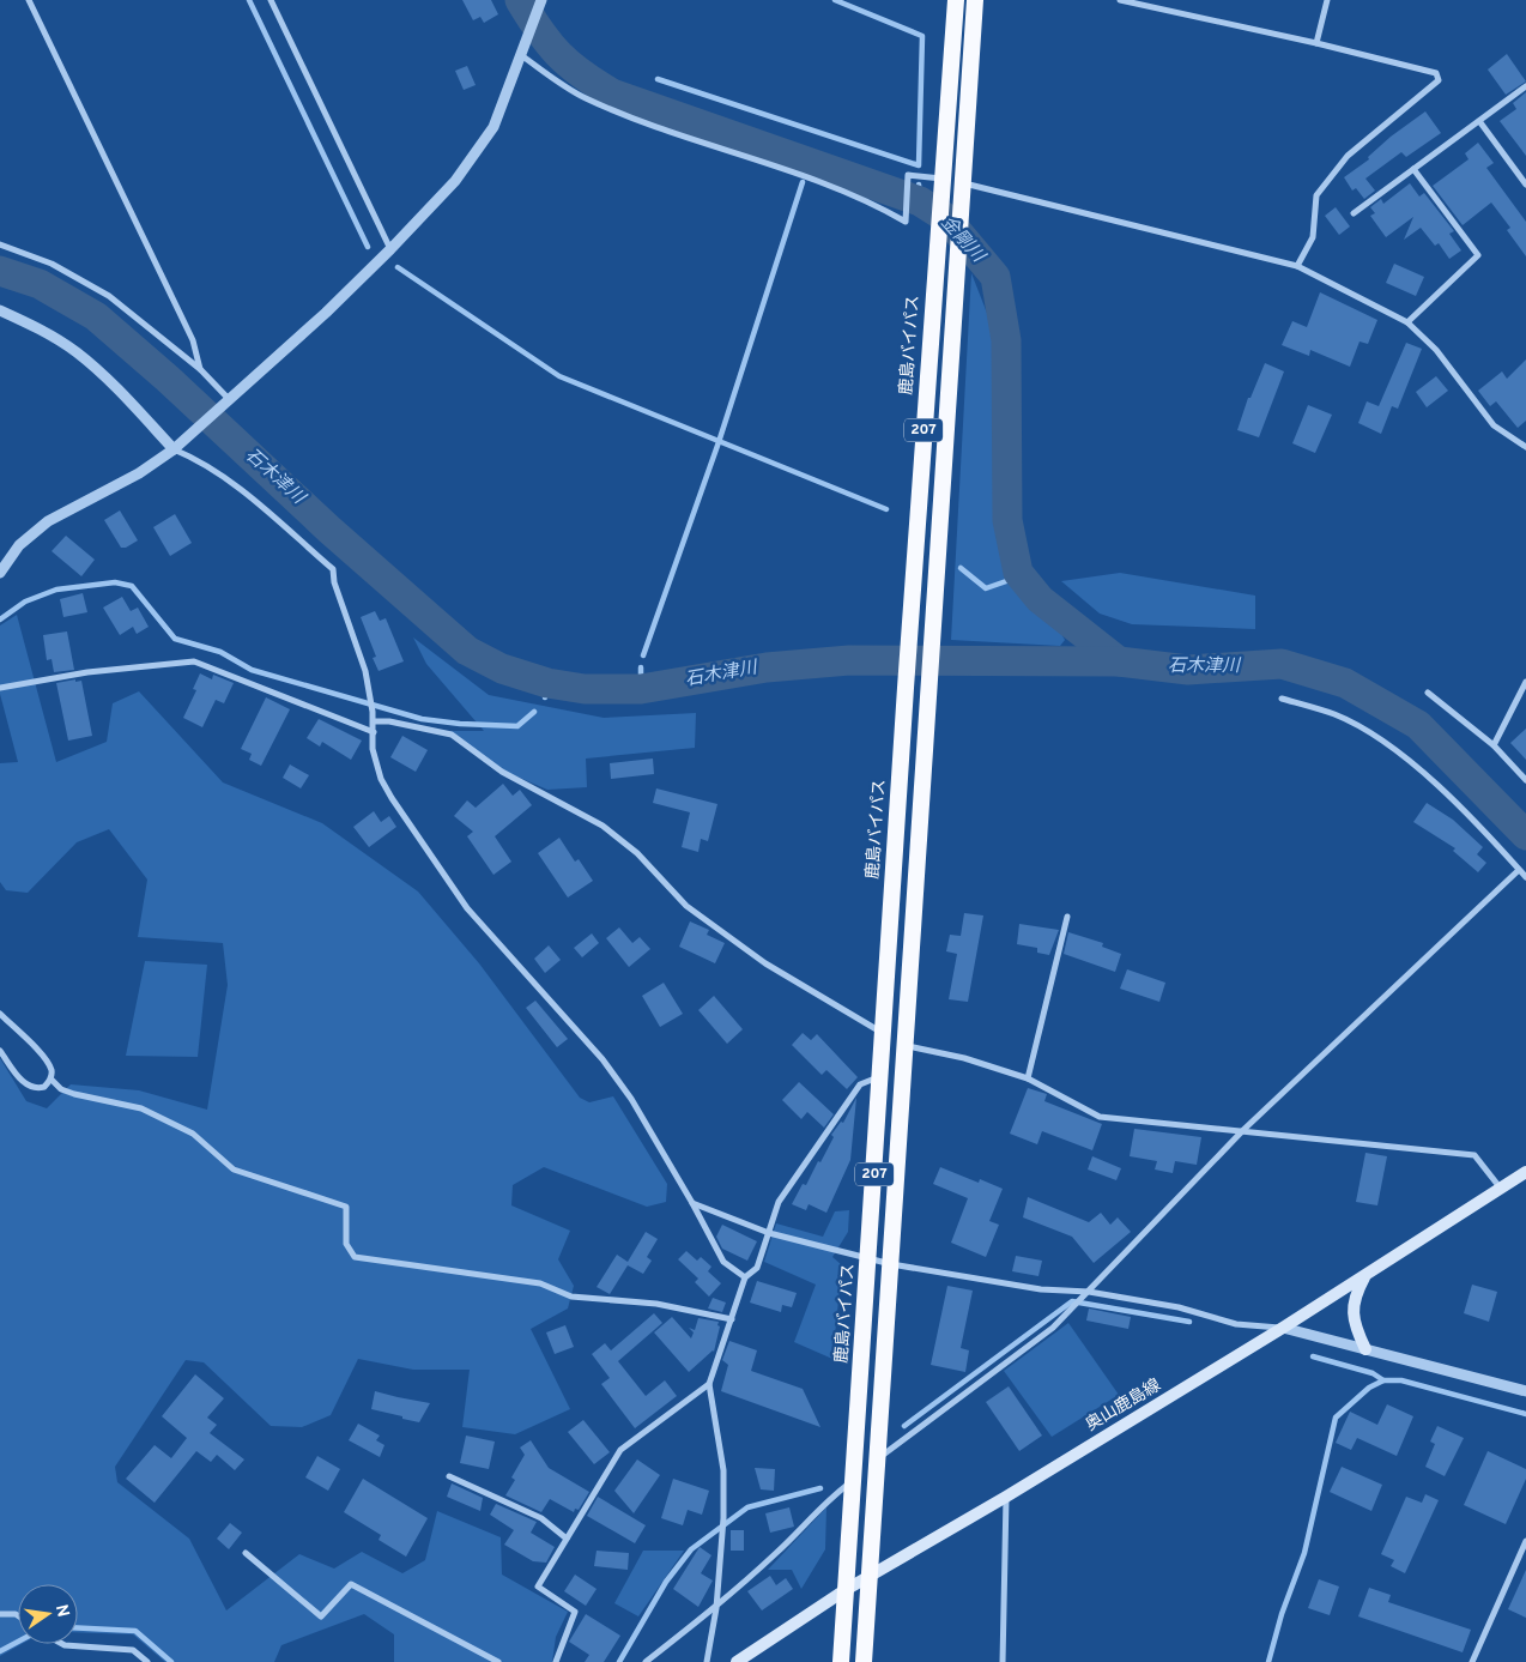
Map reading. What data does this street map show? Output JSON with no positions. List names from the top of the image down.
{
  "streets": {
    "highway": ["鹿島バイパス", "207"],
    "main road": ["奥山鹿島線"]
  },
  "crossings": [
    ["鹿島バイパス", "奥山鹿島線"],
    ["207", "奥山鹿島線"]
  ],
  "water": ["金剛川", "石木津川"],
  "north": "right"
}
